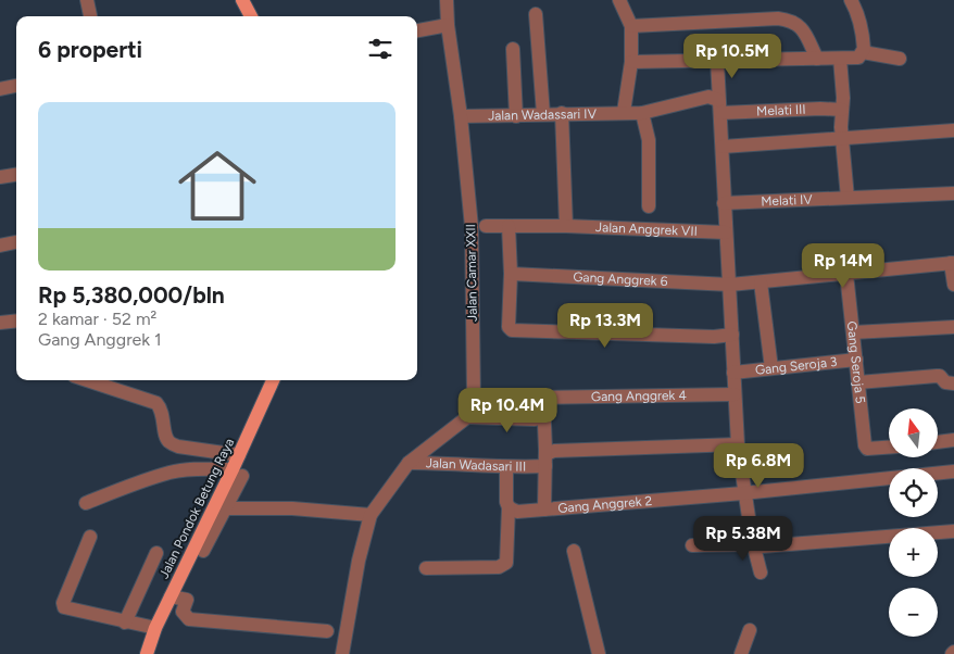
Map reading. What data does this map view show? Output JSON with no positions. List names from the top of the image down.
{
  "streets": {
    "main road": ["Jalan Pondok Betung Raya"],
    "street": [
      "Melati III",
      "Jalan Wadassari IV",
      "Melati IV",
      "Jalan Anggrek VII",
      "Jalan Camar XXII",
      "Gang Anggrek 6",
      "Gang Seroja 5",
      "Gang Seroja 3",
      "Gang Anggrek 4",
      "Jalan Wadasari III",
      "Gang Anggrek 2"
    ]
  },
  "crossings": [
    ["Melati III", "Jalan Wadassari IV"],
    ["Jalan Wadassari IV", "Jalan Camar XXII"],
    ["Gang Anggrek 6", "Gang Seroja 5"],
    ["Gang Seroja 5", "Gang Seroja 3"],
    ["Gang Anggrek 4", "Jalan Wadasari III"]
  ],
  "north": "top",
  "page": {
    "heading": "6 properti",
    "price": [
      "Rp 10.5M",
      "Rp 14M",
      "Rp 13.3M",
      "Rp 10.4M",
      "Rp 6.8M",
      "Rp 5.38M"
    ],
    "list": [
      {
        "name": "Rp 5,380,000/bln",
        "note": "2 kamar · 52 m² · Gang Anggrek 1"
      }
    ],
    "map_buttons": ["+", "−"]
  }
}
